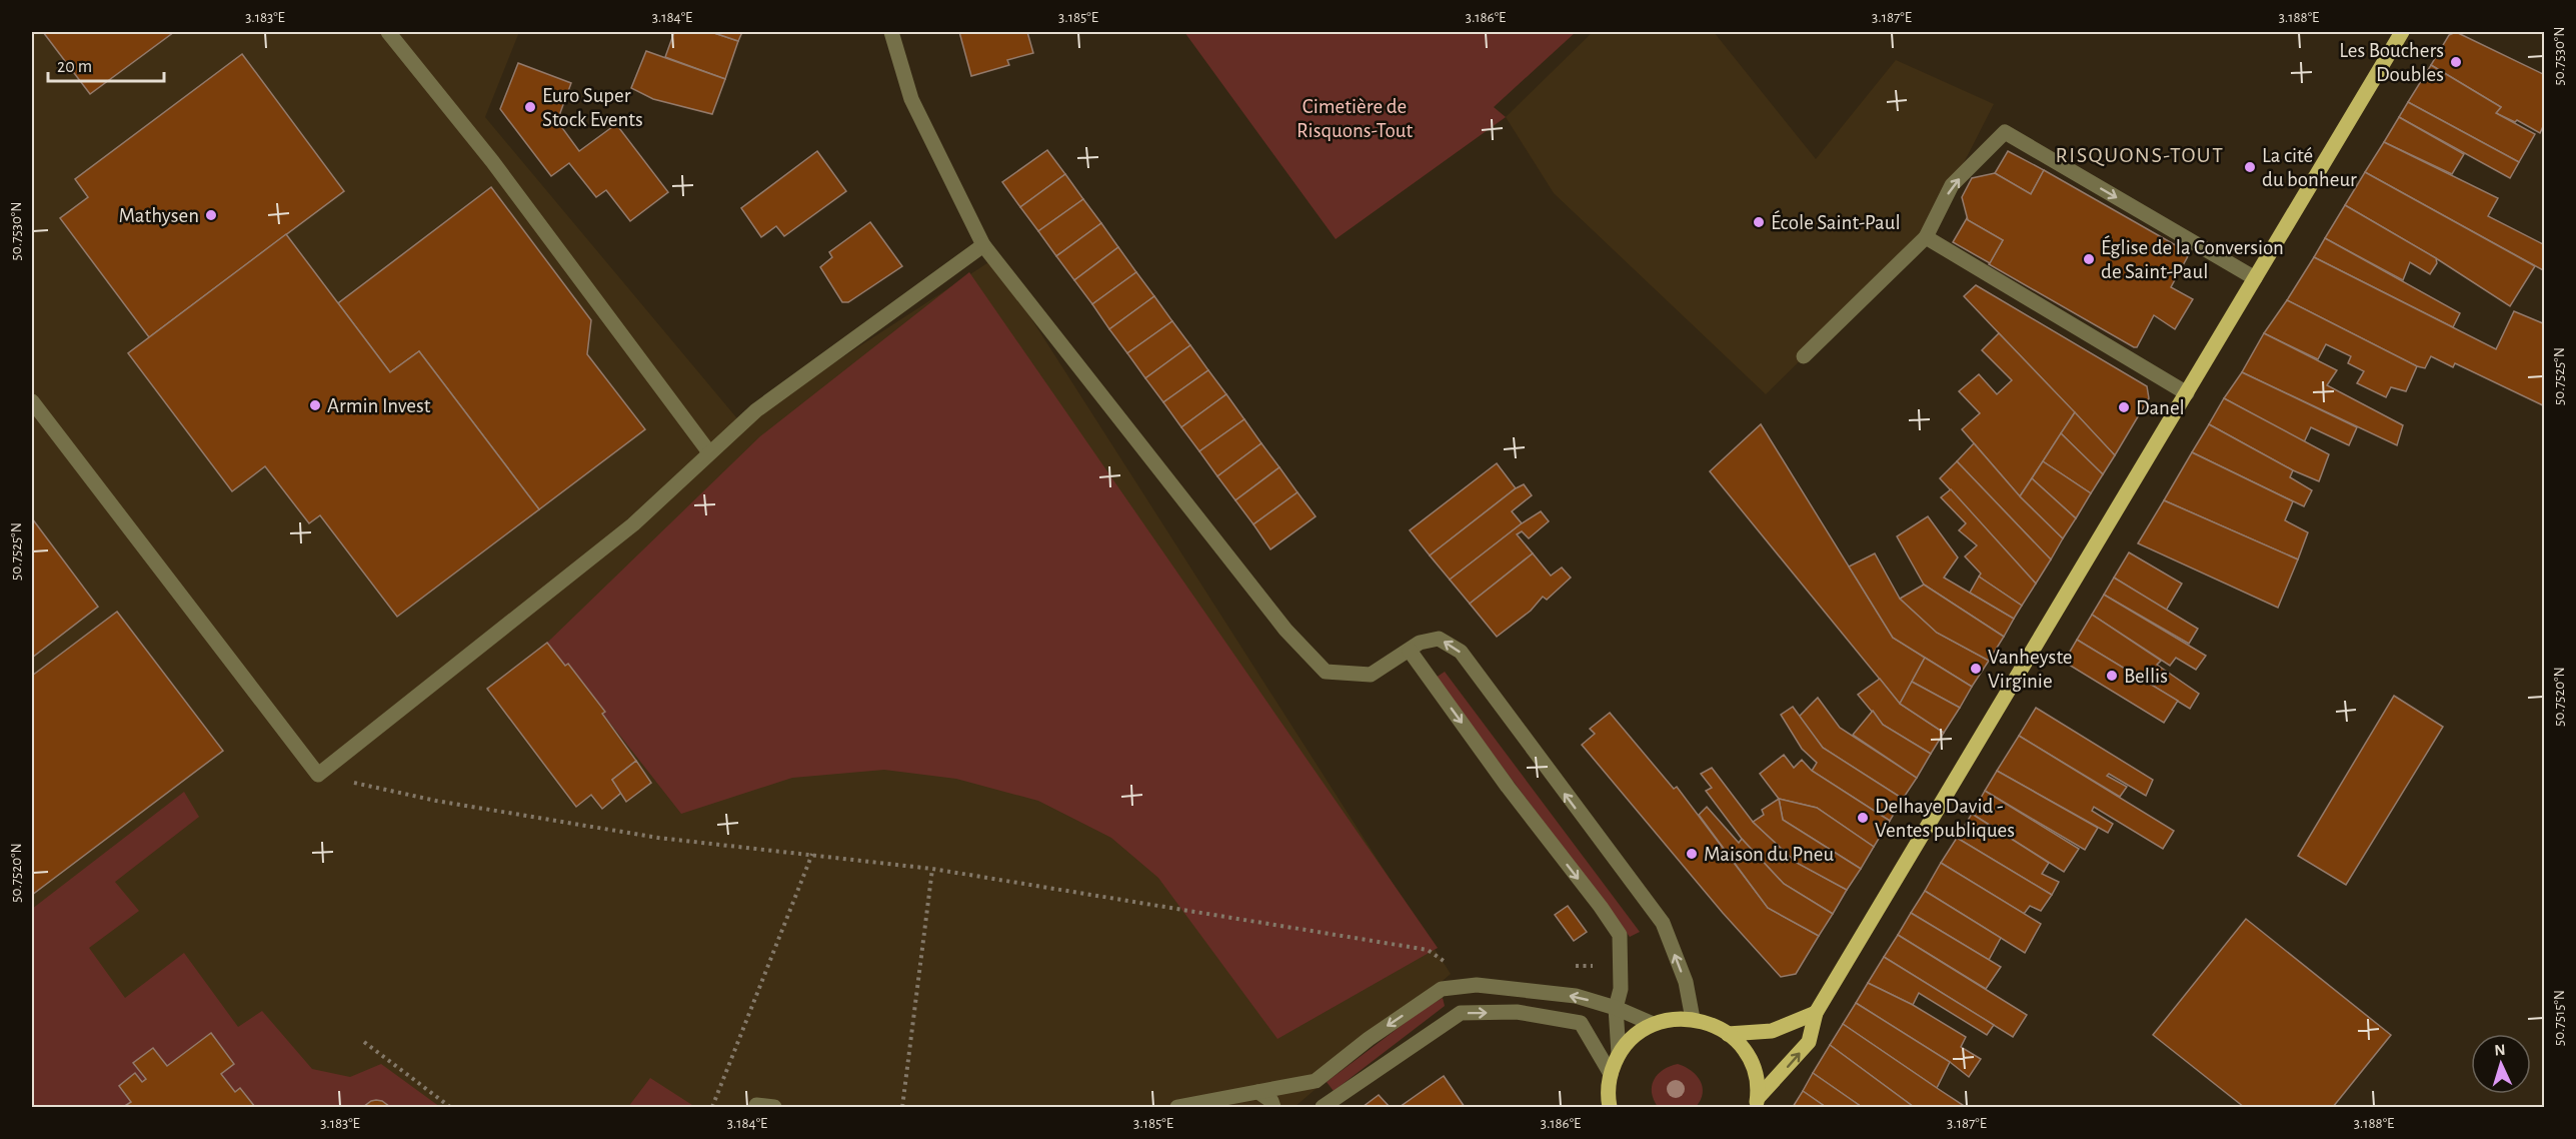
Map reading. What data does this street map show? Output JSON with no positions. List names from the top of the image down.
{
  "districts": ["RISQUONS-TOUT"],
  "parks": ["Cimetière de Risquons-Tout"],
  "places": [
    "Les Bouchers Doubles",
    "Euro Super Stock Events",
    "La cité du bonheur",
    "Mathysen",
    "École Saint-Paul",
    "Église de la Conversion de Saint-Paul",
    "Armin Invest",
    "Danel",
    "Vanheyste Virginie",
    "Bellis",
    "Delhaye David - Ventes publiques",
    "Maison du Pneu"
  ],
  "scale_bar": "20 m",
  "north": "top",
  "coordinates": [
    "3.183°E",
    "3.184°E",
    "3.185°E",
    "3.186°E",
    "3.187°E",
    "3.188°E",
    "50.7530°N",
    "50.7525°N",
    "50.7520°N",
    "50.7515°N"
  ]
}
